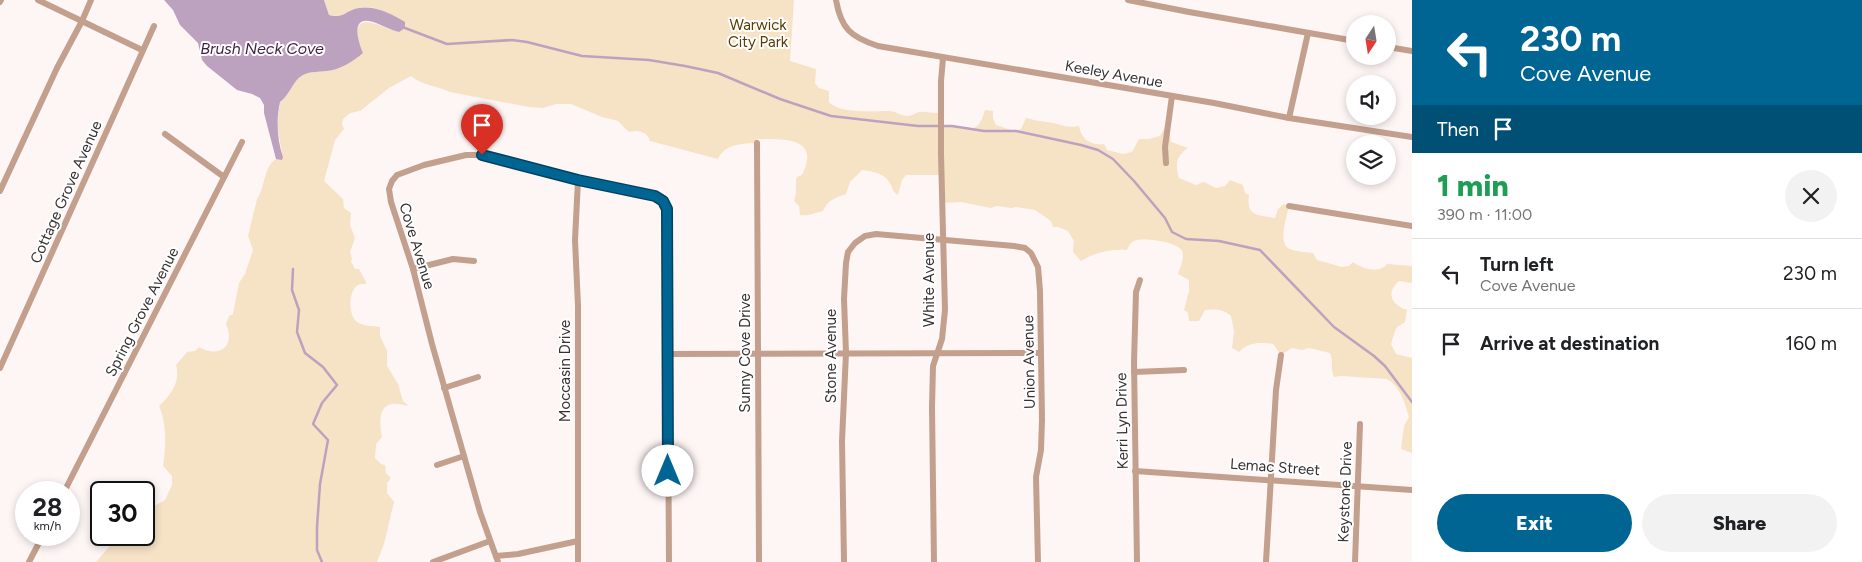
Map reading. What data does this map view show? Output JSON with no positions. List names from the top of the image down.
{
  "streets": {
    "street": [
      "Keeley Avenue",
      "Cottage Grove Avenue",
      "Cove Avenue",
      "White Avenue",
      "Spring Grove Avenue",
      "Sunny Cove Drive",
      "Stone Avenue",
      "Union Avenue",
      "Moccasin Drive",
      "Kerri Lyn Drive",
      "Lemac Street",
      "Keystone Drive"
    ]
  },
  "crossings": [
    ["Keeley Avenue", "White Avenue"],
    ["Cove Avenue", "Moccasin Drive"],
    ["White Avenue", "Stone Avenue"],
    ["White Avenue", "Union Avenue"],
    ["Stone Avenue", "Union Avenue"],
    ["Kerri Lyn Drive", "Lemac Street"],
    ["Lemac Street", "Keystone Drive"]
  ],
  "water": ["Brush Neck Cove"],
  "parks": ["Warwick City Park"],
  "north": "bottom",
  "page": {
    "turn": ["230 m", "Cove Avenue"],
    "then": "Then",
    "heading": ["1 min", "390 m · 11:00"],
    "list": [
      {
        "name": "Turn left",
        "note": "Cove Avenue",
        "value": "230 m"
      },
      {
        "name": "Arrive at destination",
        "value": "160 m"
      }
    ],
    "speed": "28 km/h",
    "limit": "30",
    "buttons": ["Exit", "Share"]
  }
}
